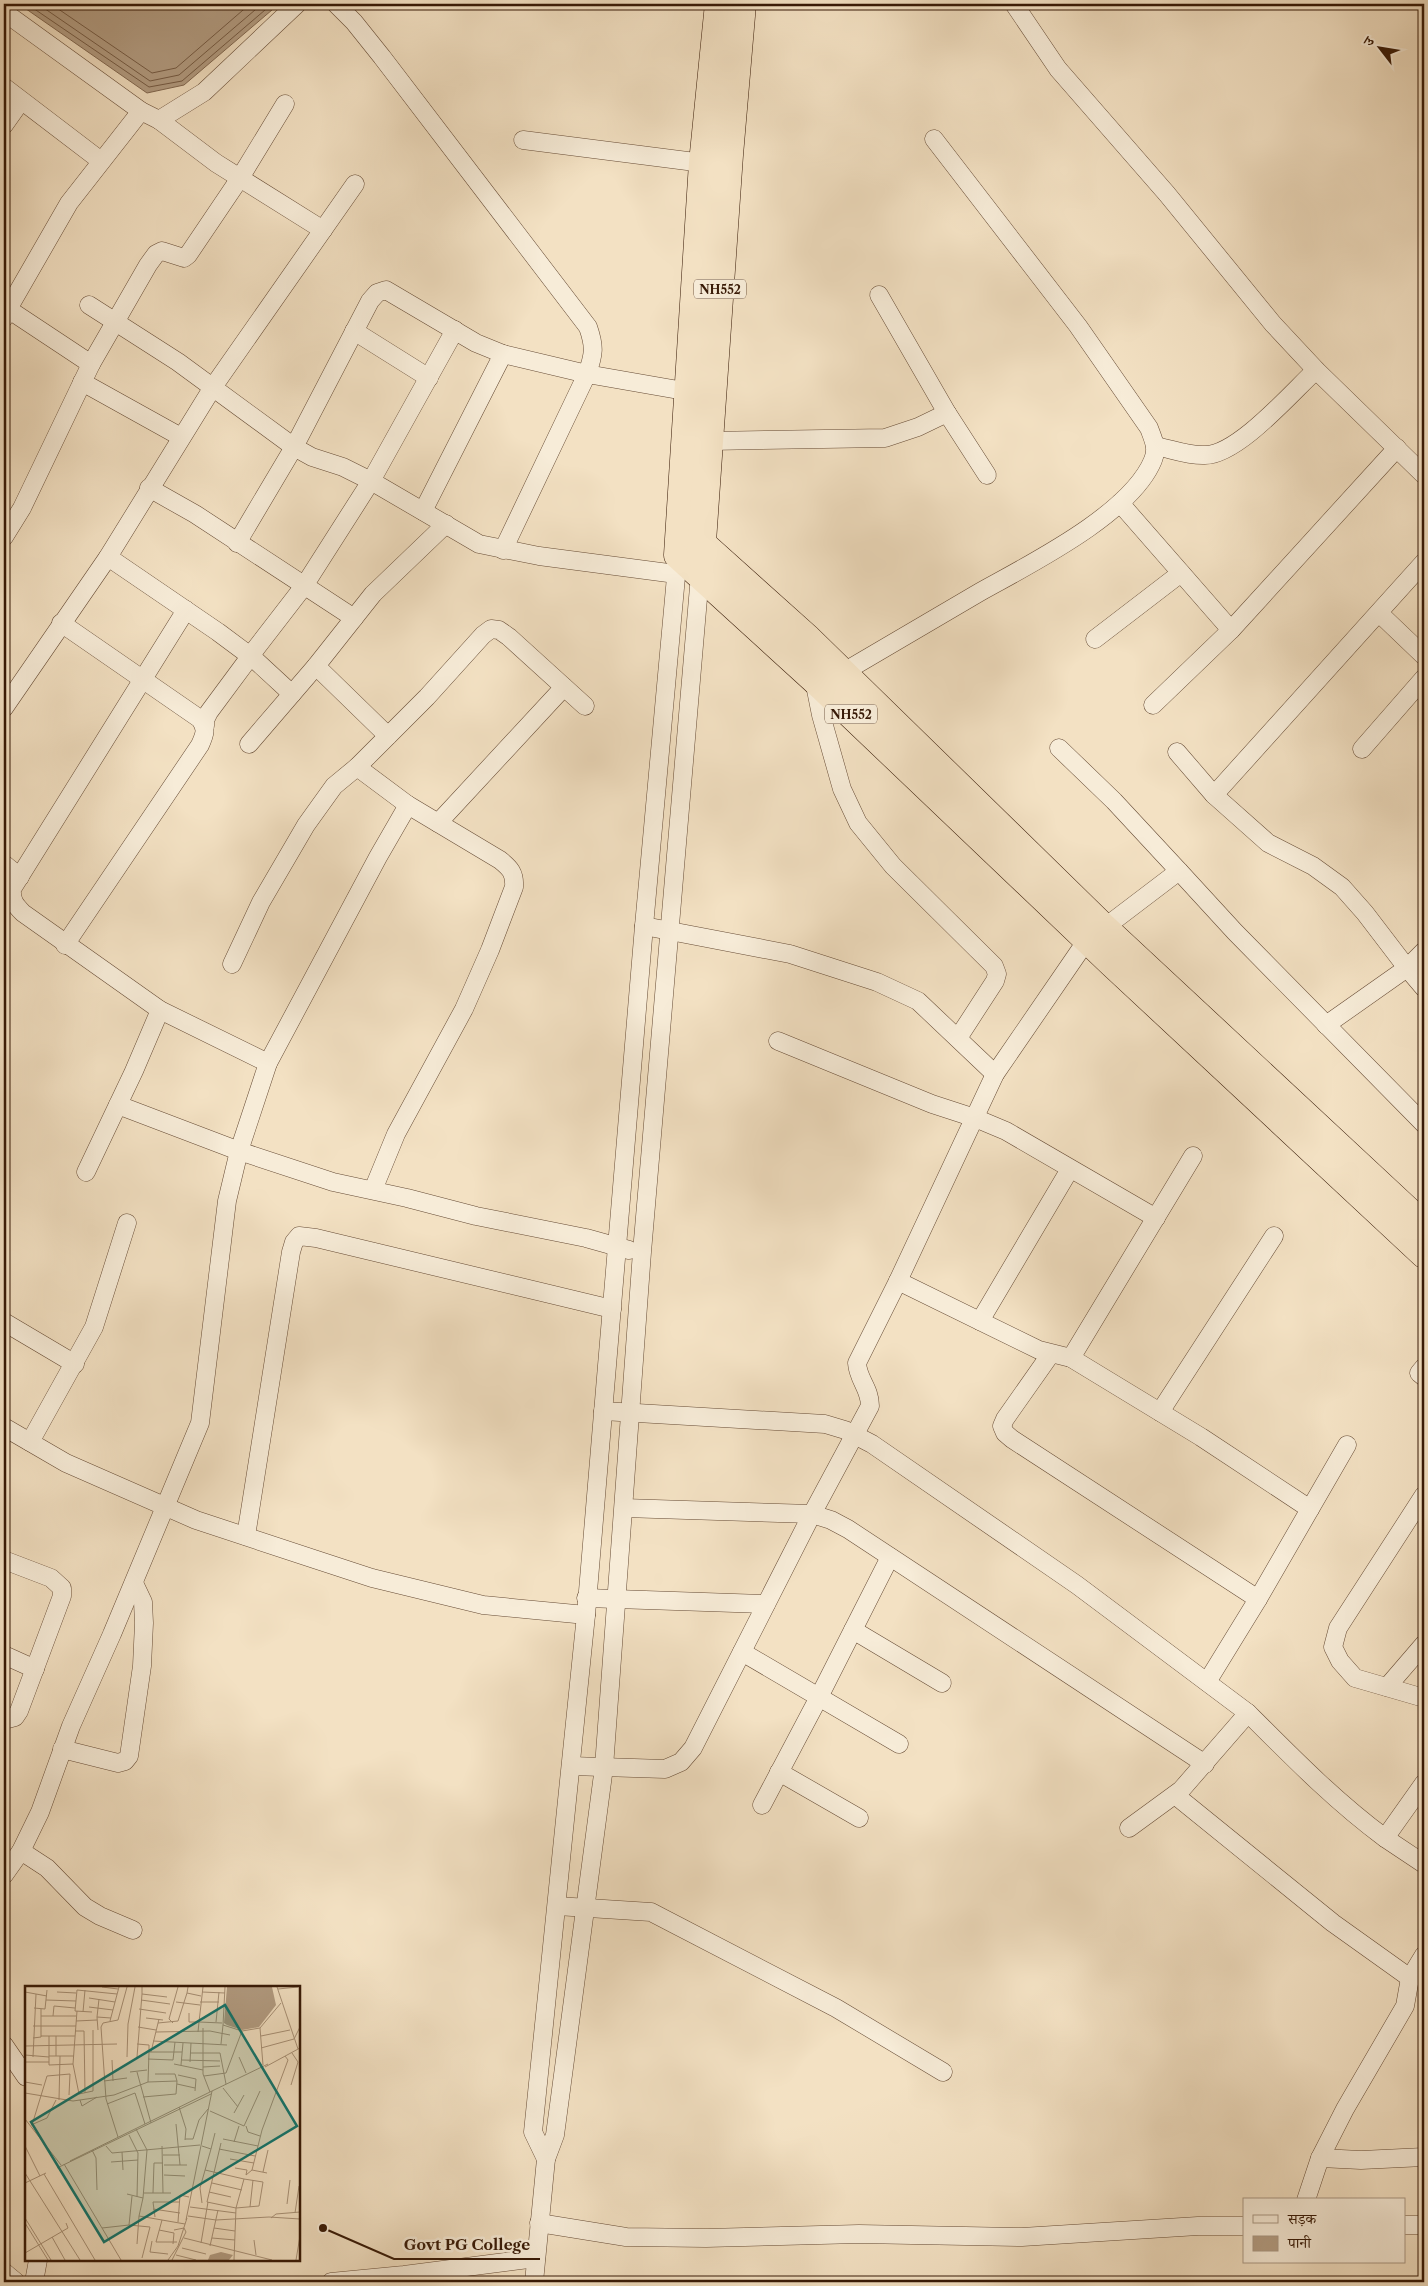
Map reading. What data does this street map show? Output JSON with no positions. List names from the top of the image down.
{
  "streets": {
    "highway": ["NH552"]
  },
  "places": ["Govt PG College"],
  "legend": ["सड़क", "पानी"],
  "north": "top left"
}
